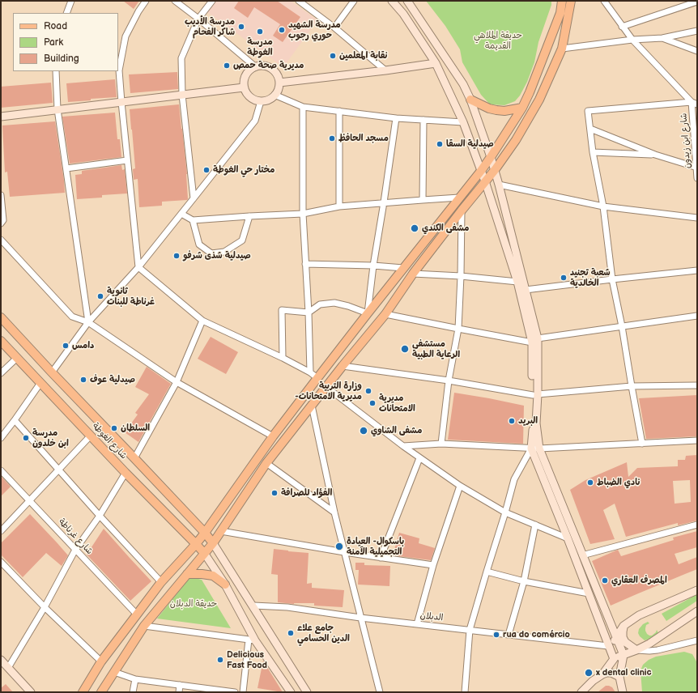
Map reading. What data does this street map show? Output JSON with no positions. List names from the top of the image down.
{
  "streets": {
    "main road": ["شارع الغوطة"],
    "street": ["شارع ابن زيدون", "شارع غرناطة", "الدبلان"]
  },
  "parks": ["حديقة الملاهي القديمة", "حديقة الدبلان"],
  "places": [
    "مدرسة الأديب شاكر الفحام",
    "مدرسة الشهيد حوري رجوب",
    "مدرسة الغوطة",
    "نقابة المعلمين",
    "مديرية صحة حمص",
    "مسجد الحافظ",
    "صيدلية السقا",
    "مختار حي الغوطة",
    "مشفى الكندي",
    "صيدلية شذى شرفو",
    "شعبة تجنيد الخالدية",
    "ثانوية غرناطة للبنات",
    "دامس",
    "مستشفى الرعاية الطبية",
    "صيدلية عوف",
    "وزارة التربية -مديرية الامتحانات",
    "مديرية الامتحانات",
    "البريد",
    "السلطان",
    "مشفى الشاوي",
    "مدرسة ابن خلدون",
    "نادي الضباط",
    "الفؤاد للصرافة",
    "باسكوال- العيادة التجميلية الآمنة",
    "المصرف العقاري",
    "جامع علاء الدين الحسامي",
    "rua do comércio",
    "Delicious Fast Food",
    "x dental clinic"
  ],
  "legend": ["Road", "Park", "Building"]
}
